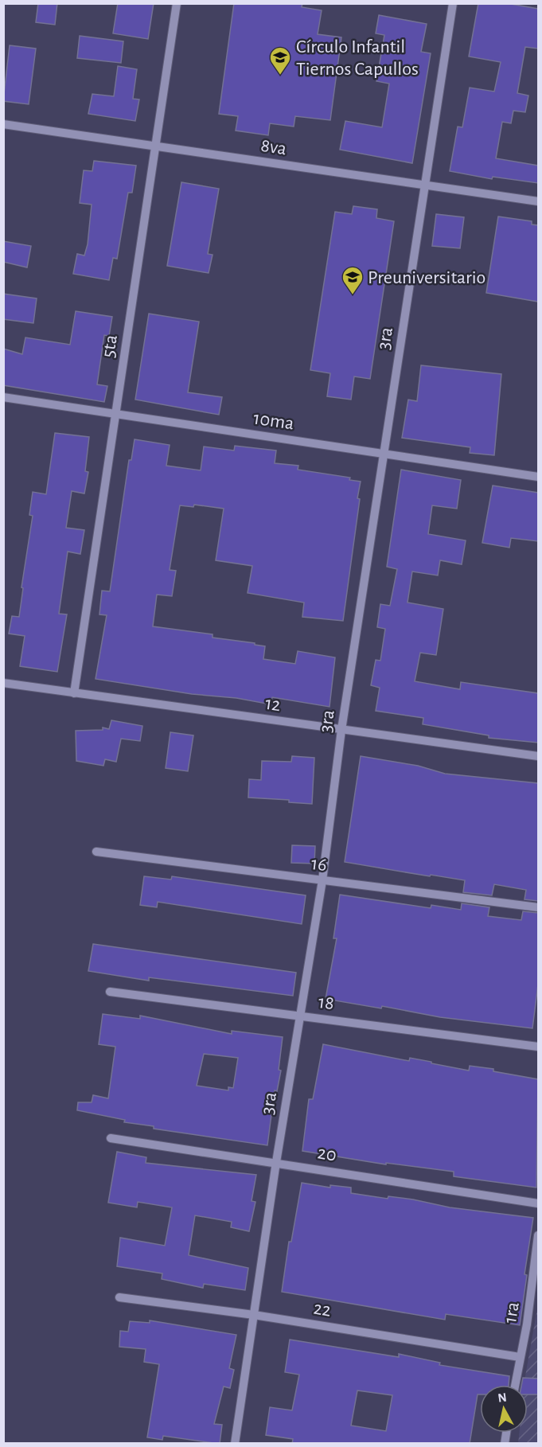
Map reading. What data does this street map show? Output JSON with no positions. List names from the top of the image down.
{
  "streets": {
    "street": [
      "8va",
      "3ra",
      "5ta",
      "10ma",
      "12",
      "16",
      "18",
      "20",
      "22",
      "1ra"
    ]
  },
  "crossings": [
    ["8va", "3ra"],
    ["8va", "5ta"],
    ["3ra", "10ma"],
    ["3ra", "12"],
    ["3ra", "16"],
    ["3ra", "18"],
    ["3ra", "20"],
    ["3ra", "22"],
    ["5ta", "10ma"],
    ["5ta", "12"],
    ["22", "1ra"]
  ],
  "places": {
    "school or university": ["Círculo Infantil Tiernos Capullos", "Preuniversitario"]
  },
  "north": "top"
}
